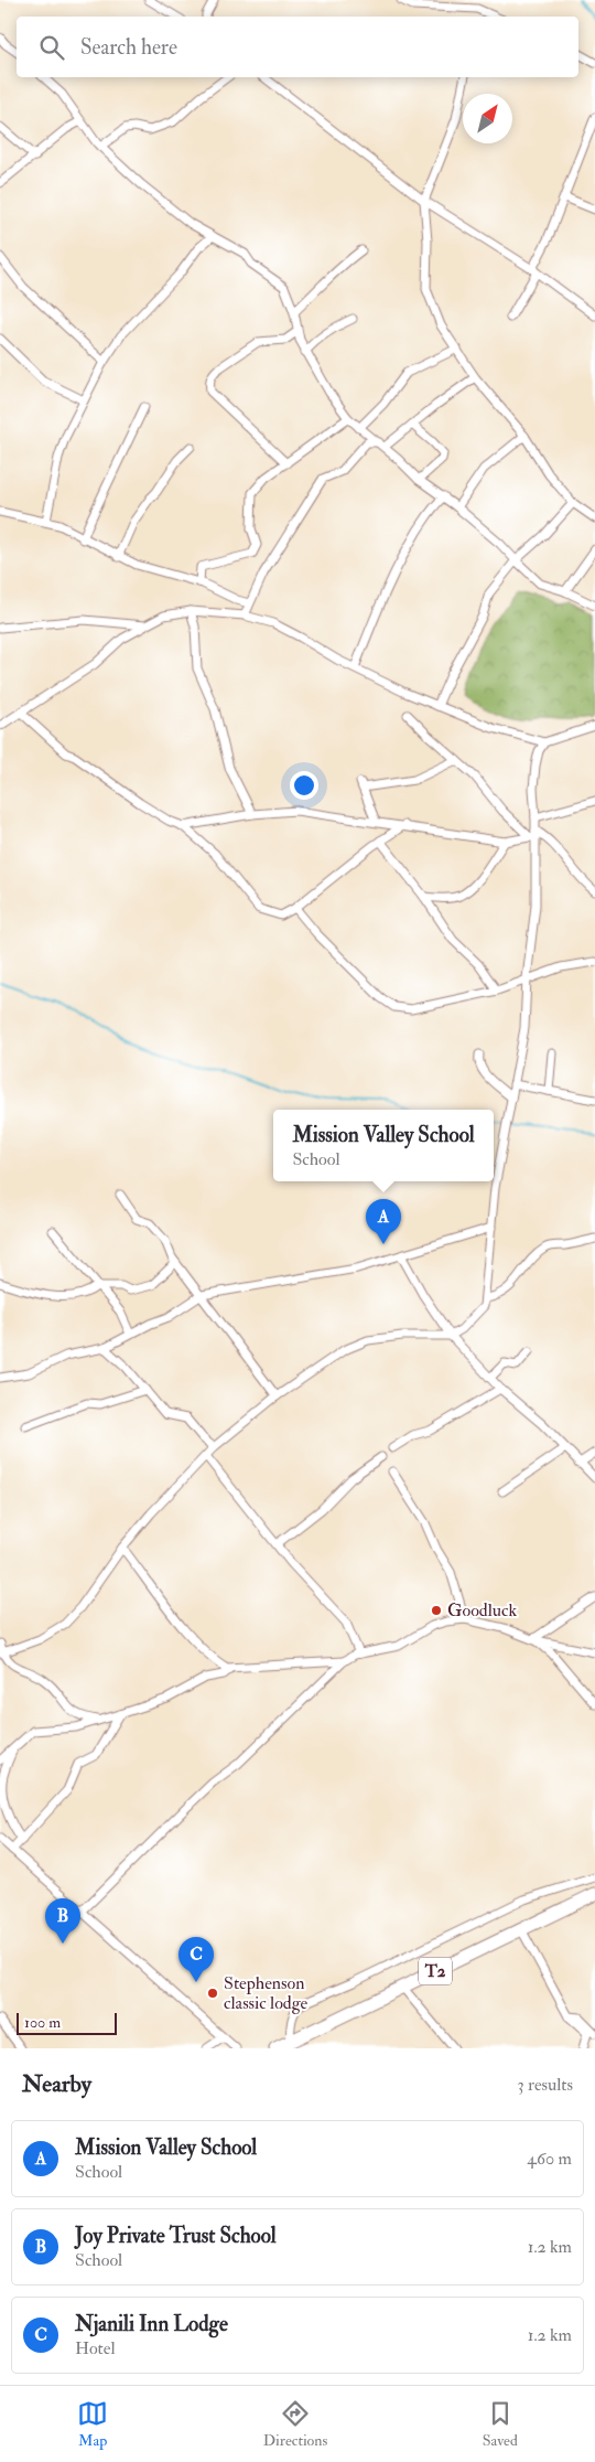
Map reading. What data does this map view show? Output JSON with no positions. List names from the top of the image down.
{
  "streets": {
    "highway": ["T2"]
  },
  "places": ["Goodluck", "Stephenson classic lodge"],
  "scale_bar": "100 m",
  "north": "top right",
  "page": {
    "search": "Search here",
    "popup": ["Mission Valley School", "School"],
    "pins": ["A", "B", "C"],
    "scale": "100 m",
    "heading": ["Nearby", "3 results"],
    "list": [
      {
        "mark": "A",
        "name": "Mission Valley School",
        "note": "School",
        "value": "460 m"
      },
      {
        "mark": "B",
        "name": "Joy Private Trust School",
        "note": "School",
        "value": "1.2 km"
      },
      {
        "mark": "C",
        "name": "Njanili Inn Lodge",
        "note": "Hotel",
        "value": "1.2 km"
      }
    ],
    "nav": ["Map", "Directions", "Saved"]
  }
}
